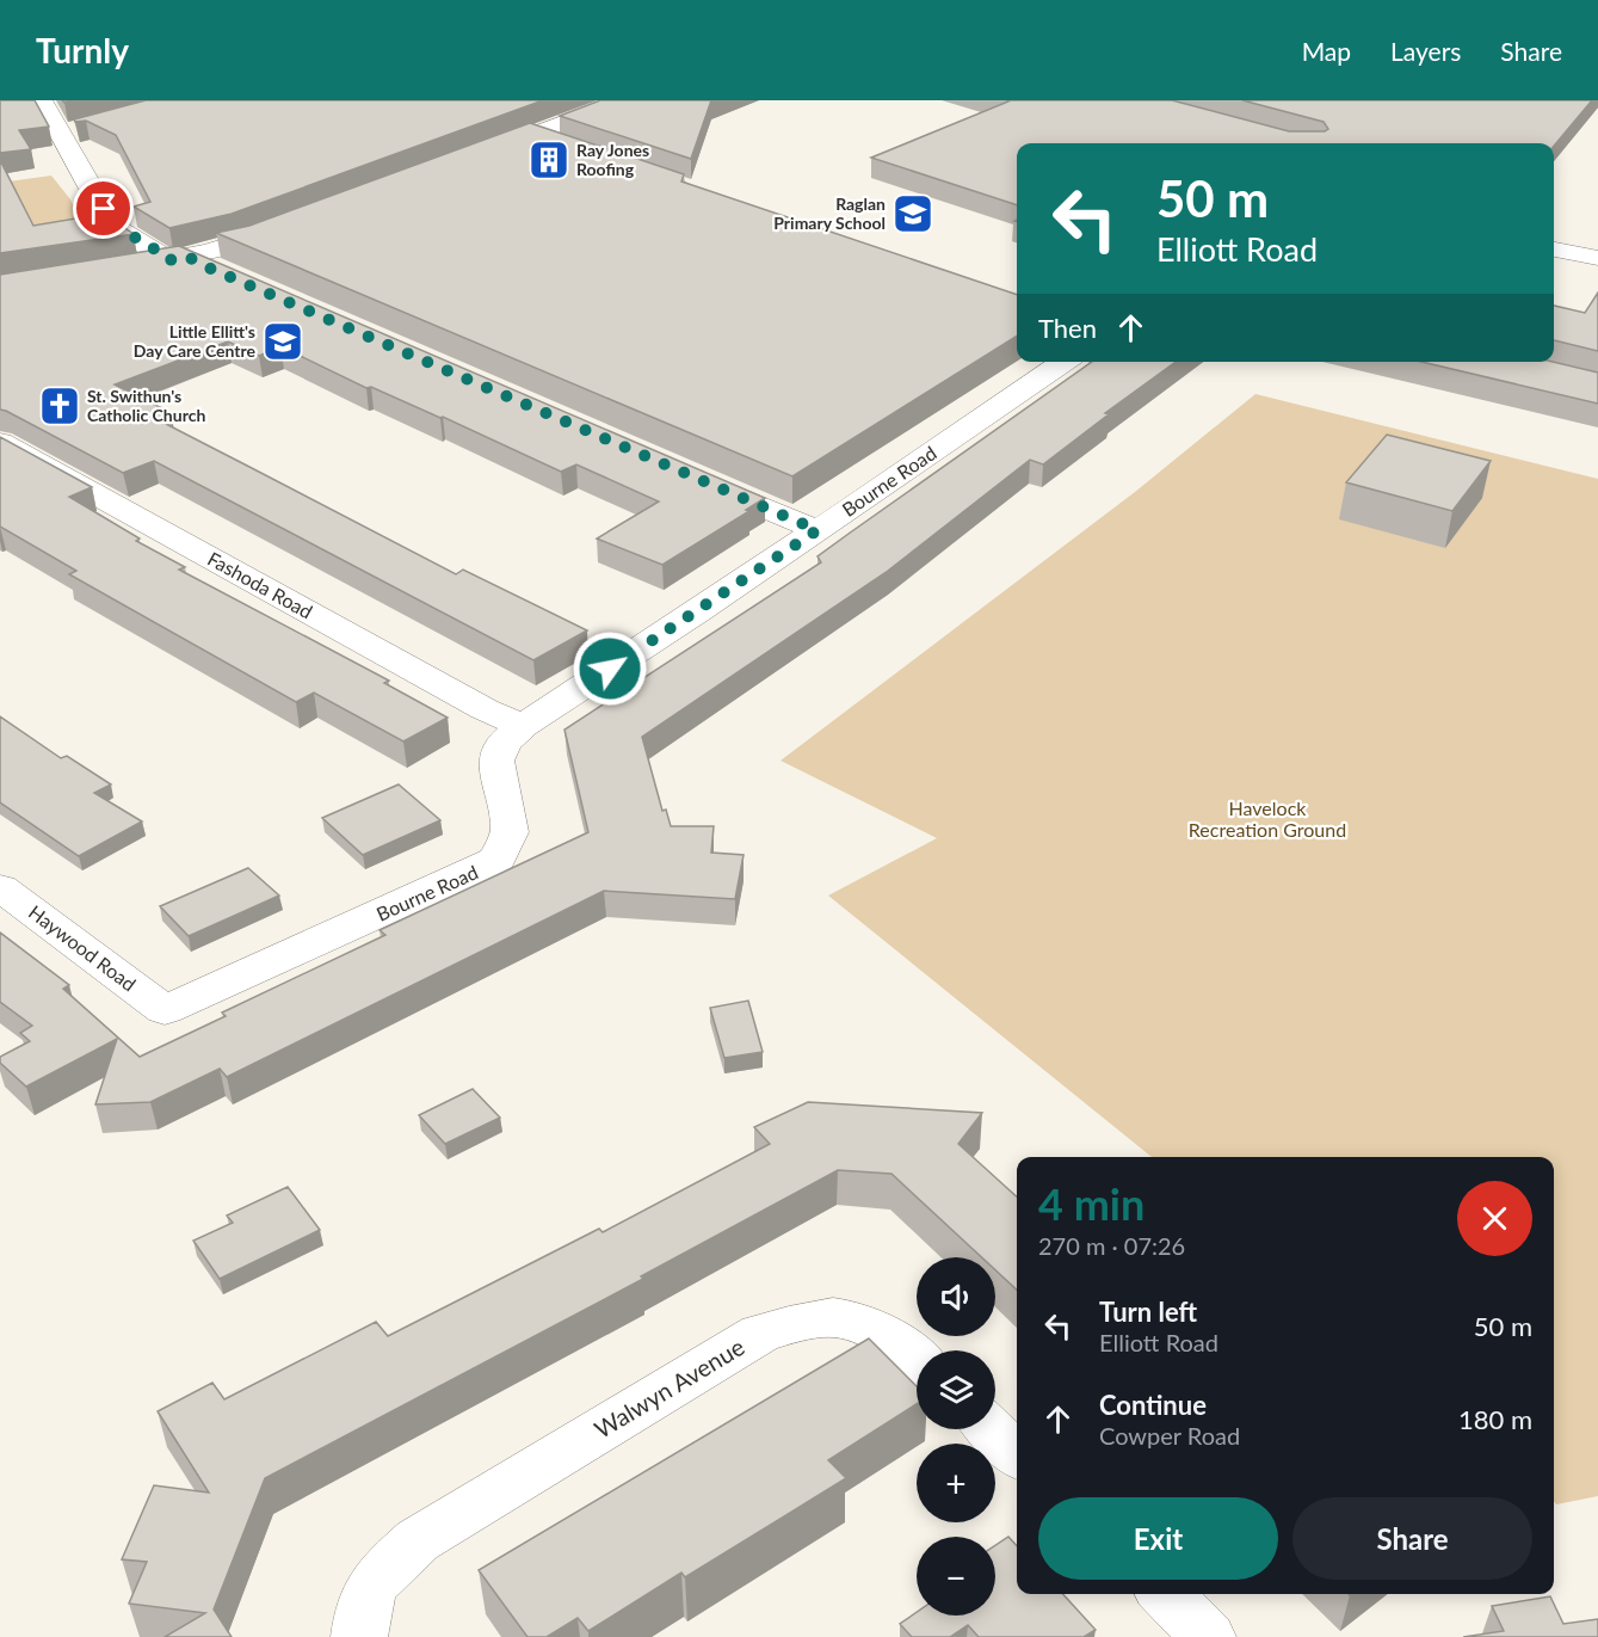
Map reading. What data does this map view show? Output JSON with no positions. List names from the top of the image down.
{
  "streets": {
    "street": [
      "Bourne Road",
      "Fashoda Road",
      "Haywood Road",
      "Walwyn Avenue"
    ]
  },
  "crossings": [
    ["Bourne Road", "Fashoda Road"],
    ["Bourne Road", "Haywood Road"]
  ],
  "parks": ["Havelock Recreation Ground"],
  "places": {
    "building": ["Ray Jones Roofing"],
    "school or university": ["Raglan Primary School", "Little Ellitt's Day Care Centre"],
    "church": ["St. Swithun's Catholic Church"]
  },
  "page": {
    "header": "Turnly",
    "nav": ["Map", "Layers", "Share"],
    "turn": ["50 m", "Elliott Road"],
    "then": "Then",
    "heading": ["4 min", "270 m · 07:26"],
    "map_buttons": ["+", "−"],
    "list": [
      {
        "name": "Turn left",
        "note": "Elliott Road",
        "value": "50 m"
      },
      {
        "name": "Continue",
        "note": "Cowper Road",
        "value": "180 m"
      }
    ],
    "buttons": ["Exit", "Share"]
  }
}
